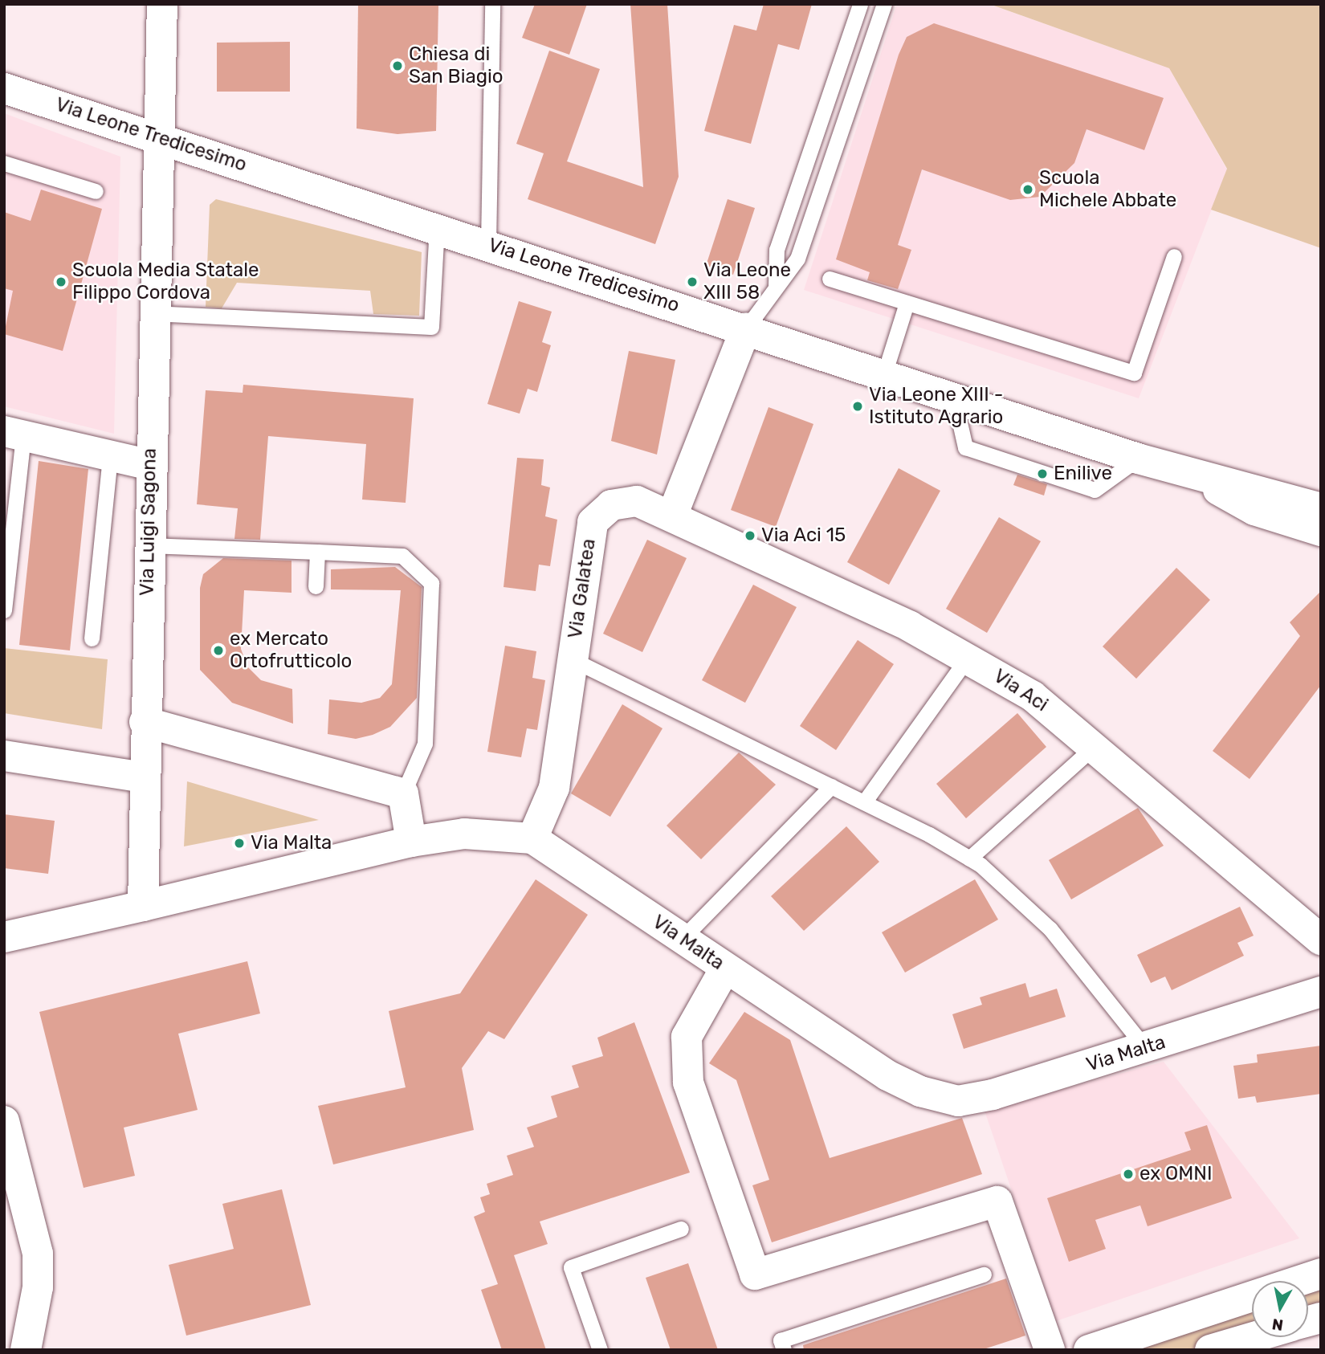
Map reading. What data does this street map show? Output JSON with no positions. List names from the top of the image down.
{
  "streets": {
    "street": [
      "Via Leone Tredicesimo",
      "Via Luigi Sagona",
      "Via Galatea",
      "Via Aci",
      "Via Malta"
    ]
  },
  "crossings": [
    ["Via Leone Tredicesimo", "Via Luigi Sagona"],
    ["Via Luigi Sagona", "Via Malta"],
    ["Via Galatea", "Via Aci"],
    ["Via Galatea", "Via Malta"]
  ],
  "places": [
    "Chiesa di San Biagio",
    "Scuola Michele Abbate",
    "Scuola Media Statale Filippo Cordova",
    "Via Leone XIII 58",
    "Via Leone XIII - Istituto Agrario",
    "Enilive",
    "Via Aci 15",
    "ex Mercato Ortofrutticolo",
    "Via Malta",
    "ex OMNI"
  ],
  "north": "bottom"
}
